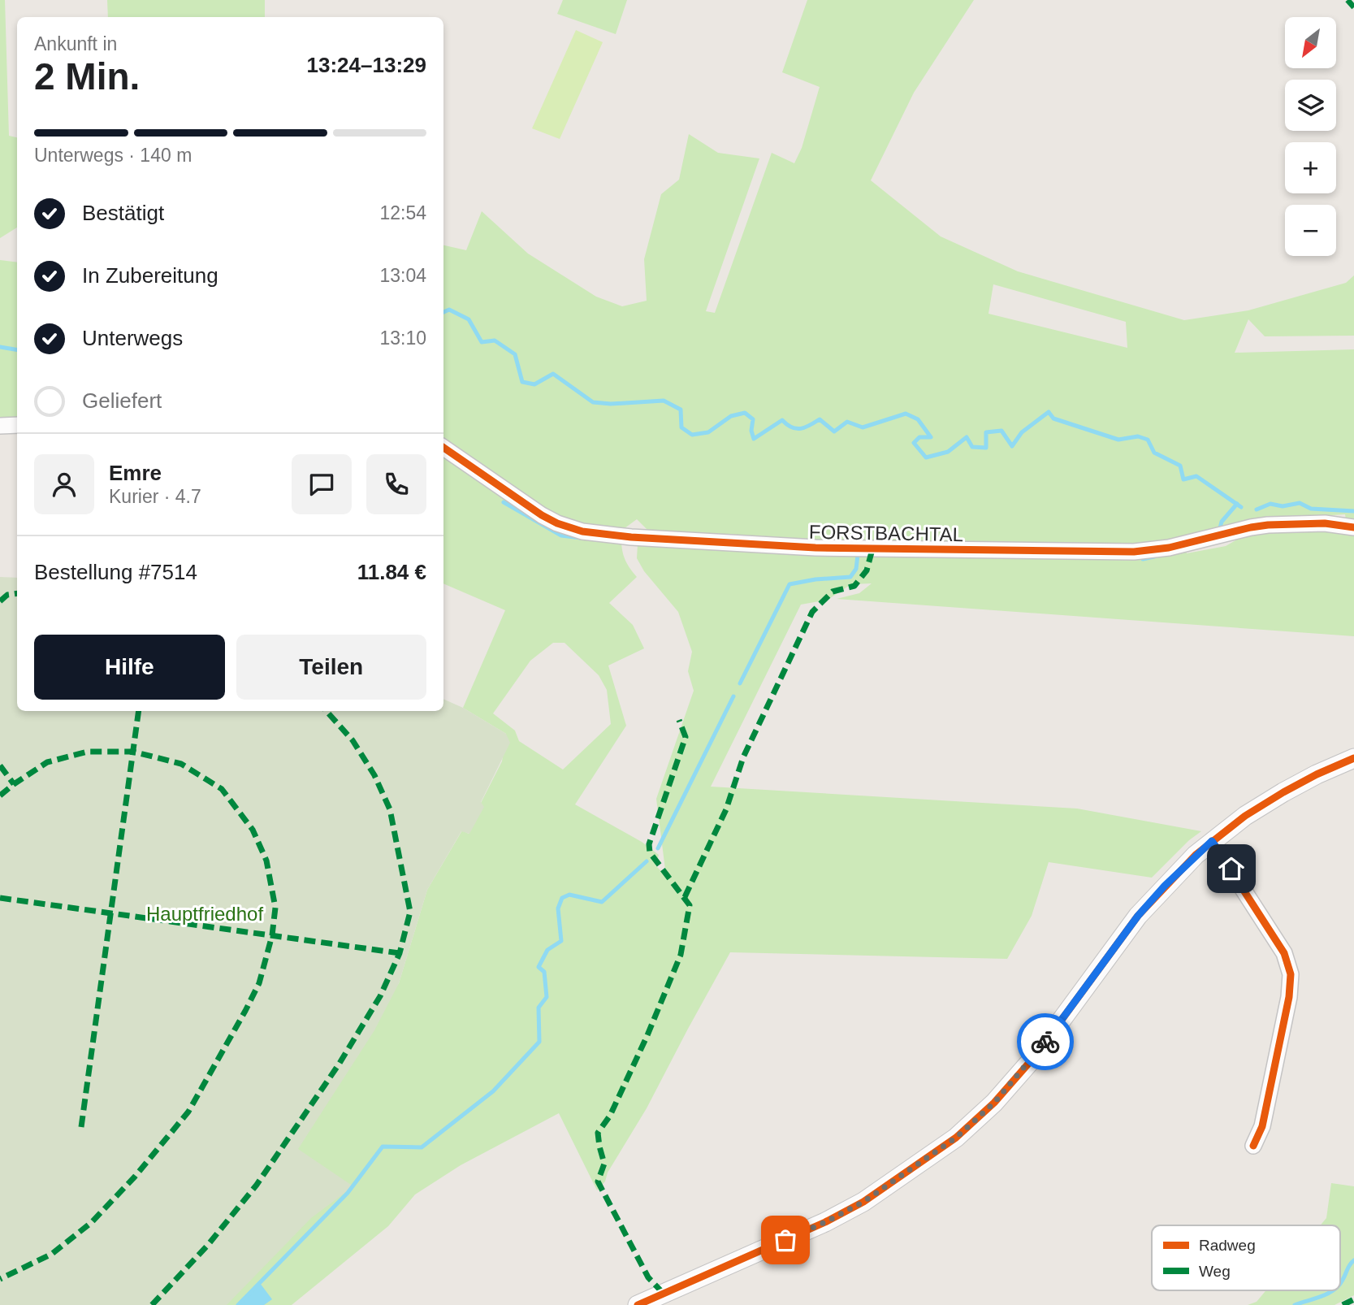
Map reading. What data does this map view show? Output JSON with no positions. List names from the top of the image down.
{
  "streets": {
    "street": ["FORSTBACHTAL"]
  },
  "parks": ["Hauptfriedhof"],
  "legend": ["Radweg", "Weg"],
  "north": "bottom left",
  "page": {
    "map_buttons": ["+", "−"],
    "heading": ["2 Min.", "Ankunft in", "13:24–13:29"],
    "panel": [
      "Emre",
      "Kurier · 4.7",
      "Bestellung #7514",
      "11.84 €"
    ],
    "bar": "Unterwegs · 140 m",
    "list": [
      ["Bestätigt", "12:54"],
      ["In Zubereitung", "13:04"],
      ["Unterwegs", "13:10"],
      "Geliefert"
    ],
    "buttons": ["Hilfe", "Teilen"]
  }
}
